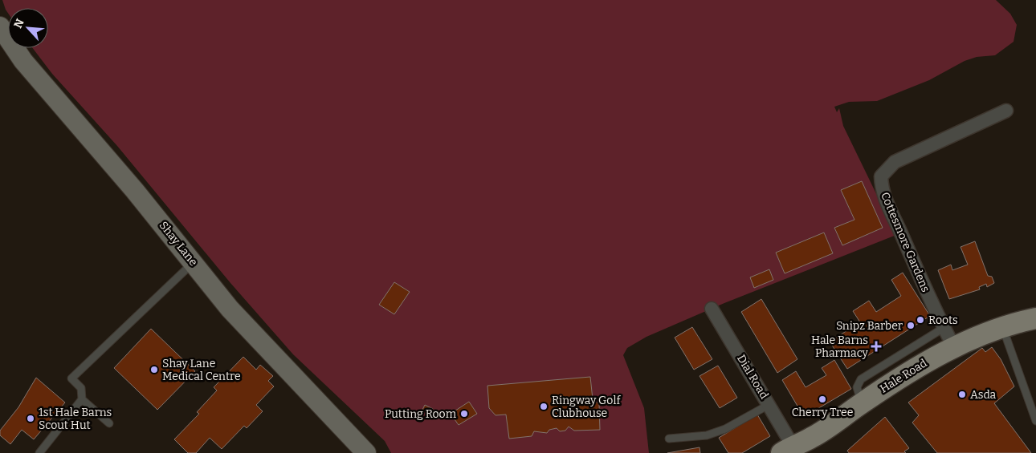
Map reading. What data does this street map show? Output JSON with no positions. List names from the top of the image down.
{
  "streets": {
    "main road": ["Hale Road"],
    "street": ["Cottesmore Gardens", "Shay Lane", "Dial Road"]
  },
  "crossings": [
    ["Cottesmore Gardens", "Hale Road"],
    ["Hale Road", "Dial Road"]
  ],
  "places": {
    "other": [
      "Roots",
      "Snipz Barber",
      "Shay Lane Medical Centre",
      "Asda",
      "Cherry Tree",
      "Ringway Golf Clubhouse",
      "Putting Room",
      "1st Hale Barns Scout Hut"
    ],
    "health": ["Hale Barns Pharmacy"]
  },
  "north": "top left"
}
